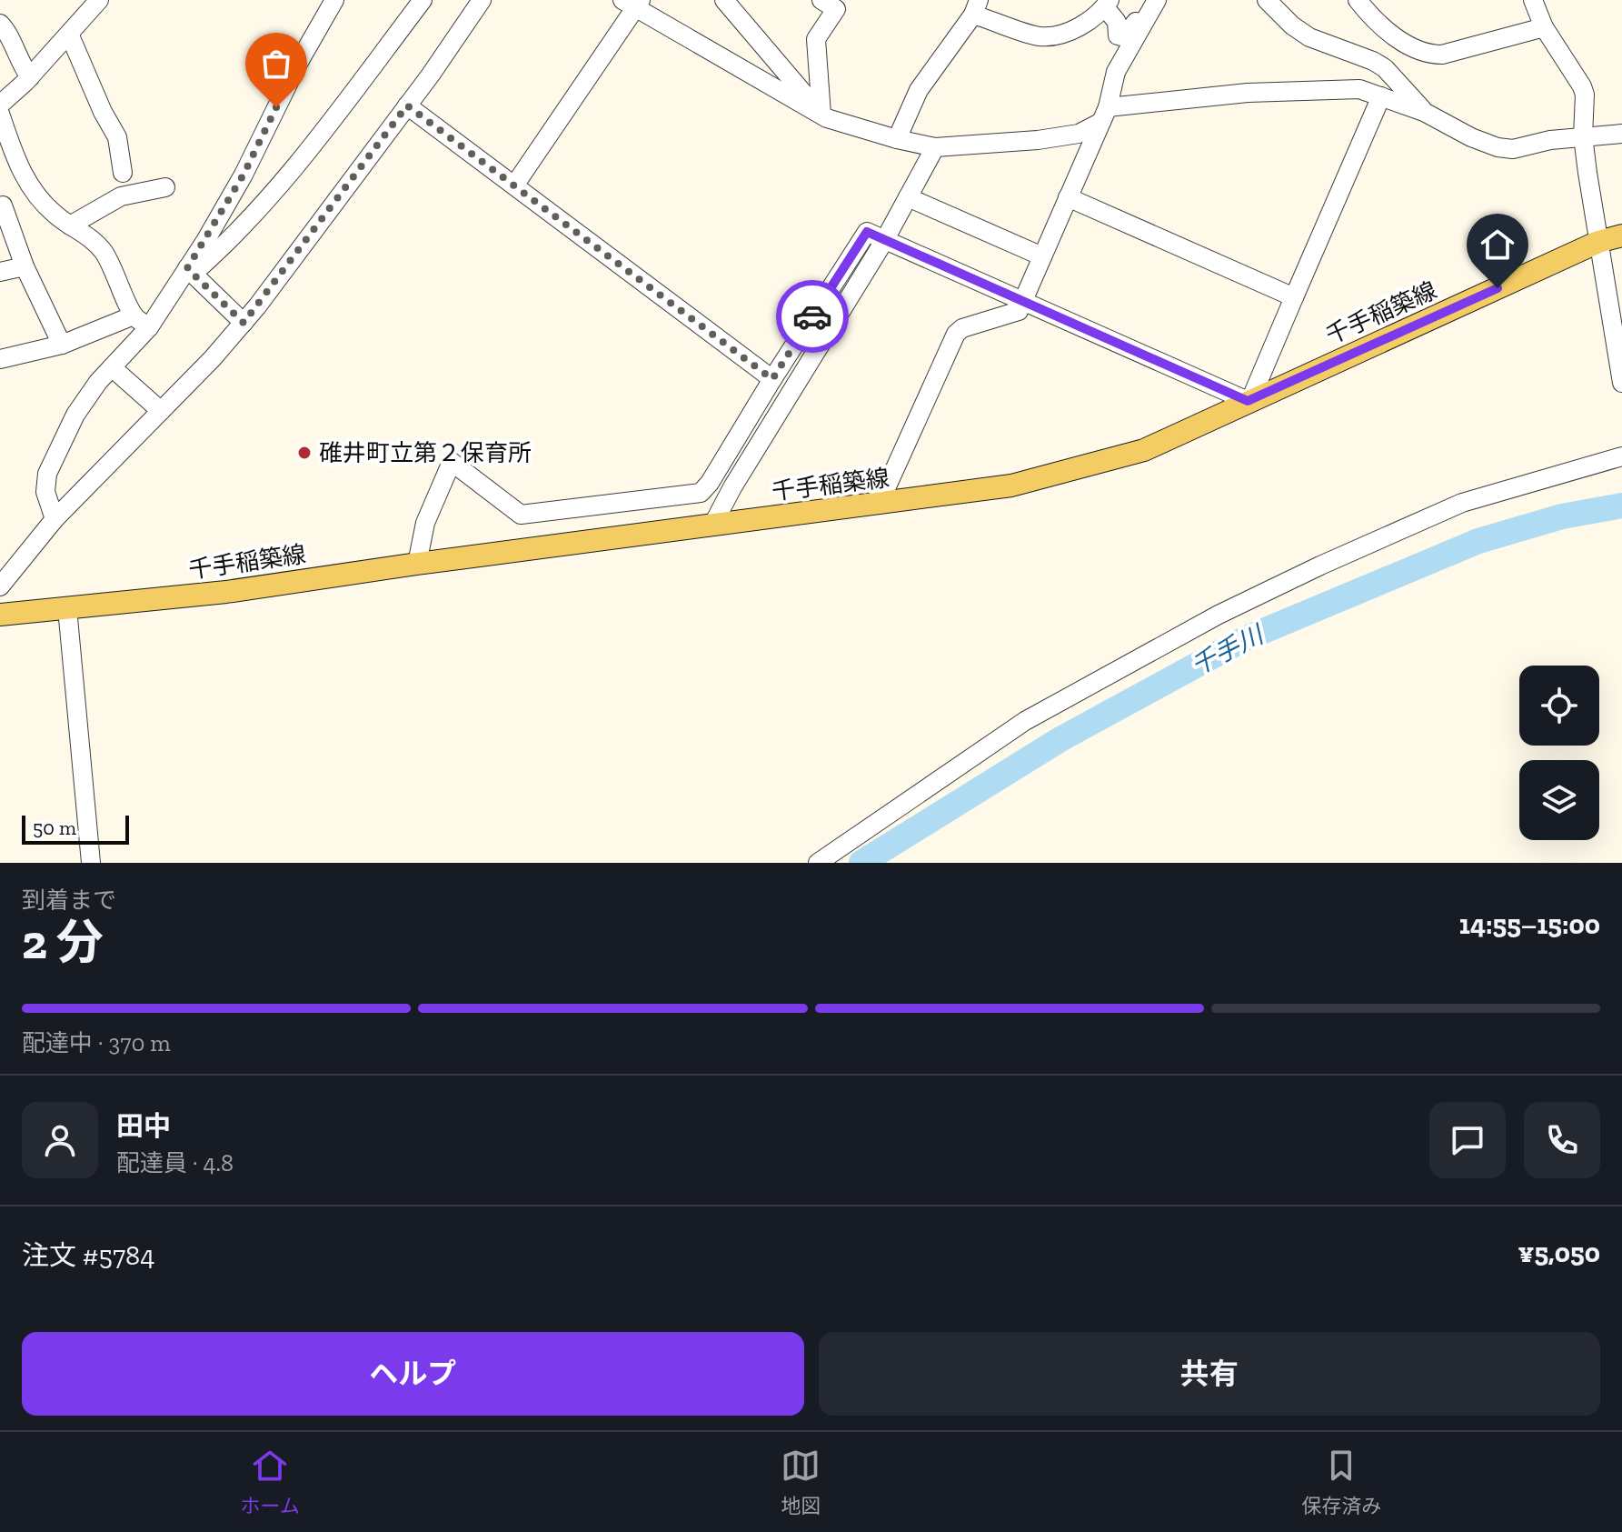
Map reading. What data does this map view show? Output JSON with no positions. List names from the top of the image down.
{
  "streets": {
    "main road": ["千手稲築線"]
  },
  "water": ["千手川"],
  "places": ["碓井町立第２保育所"],
  "scale_bar": "50 m",
  "page": {
    "scale": "50 m",
    "heading": ["2 分", "到着まで", "14:55–15:00"],
    "panel": [
      "田中",
      "配達員 · 4.8",
      "注文 #5784",
      "¥5,050"
    ],
    "bar": "配達中 · 370 m",
    "buttons": ["ヘルプ", "共有"],
    "tabs": ["ホーム", "地図", "保存済み"]
  }
}
